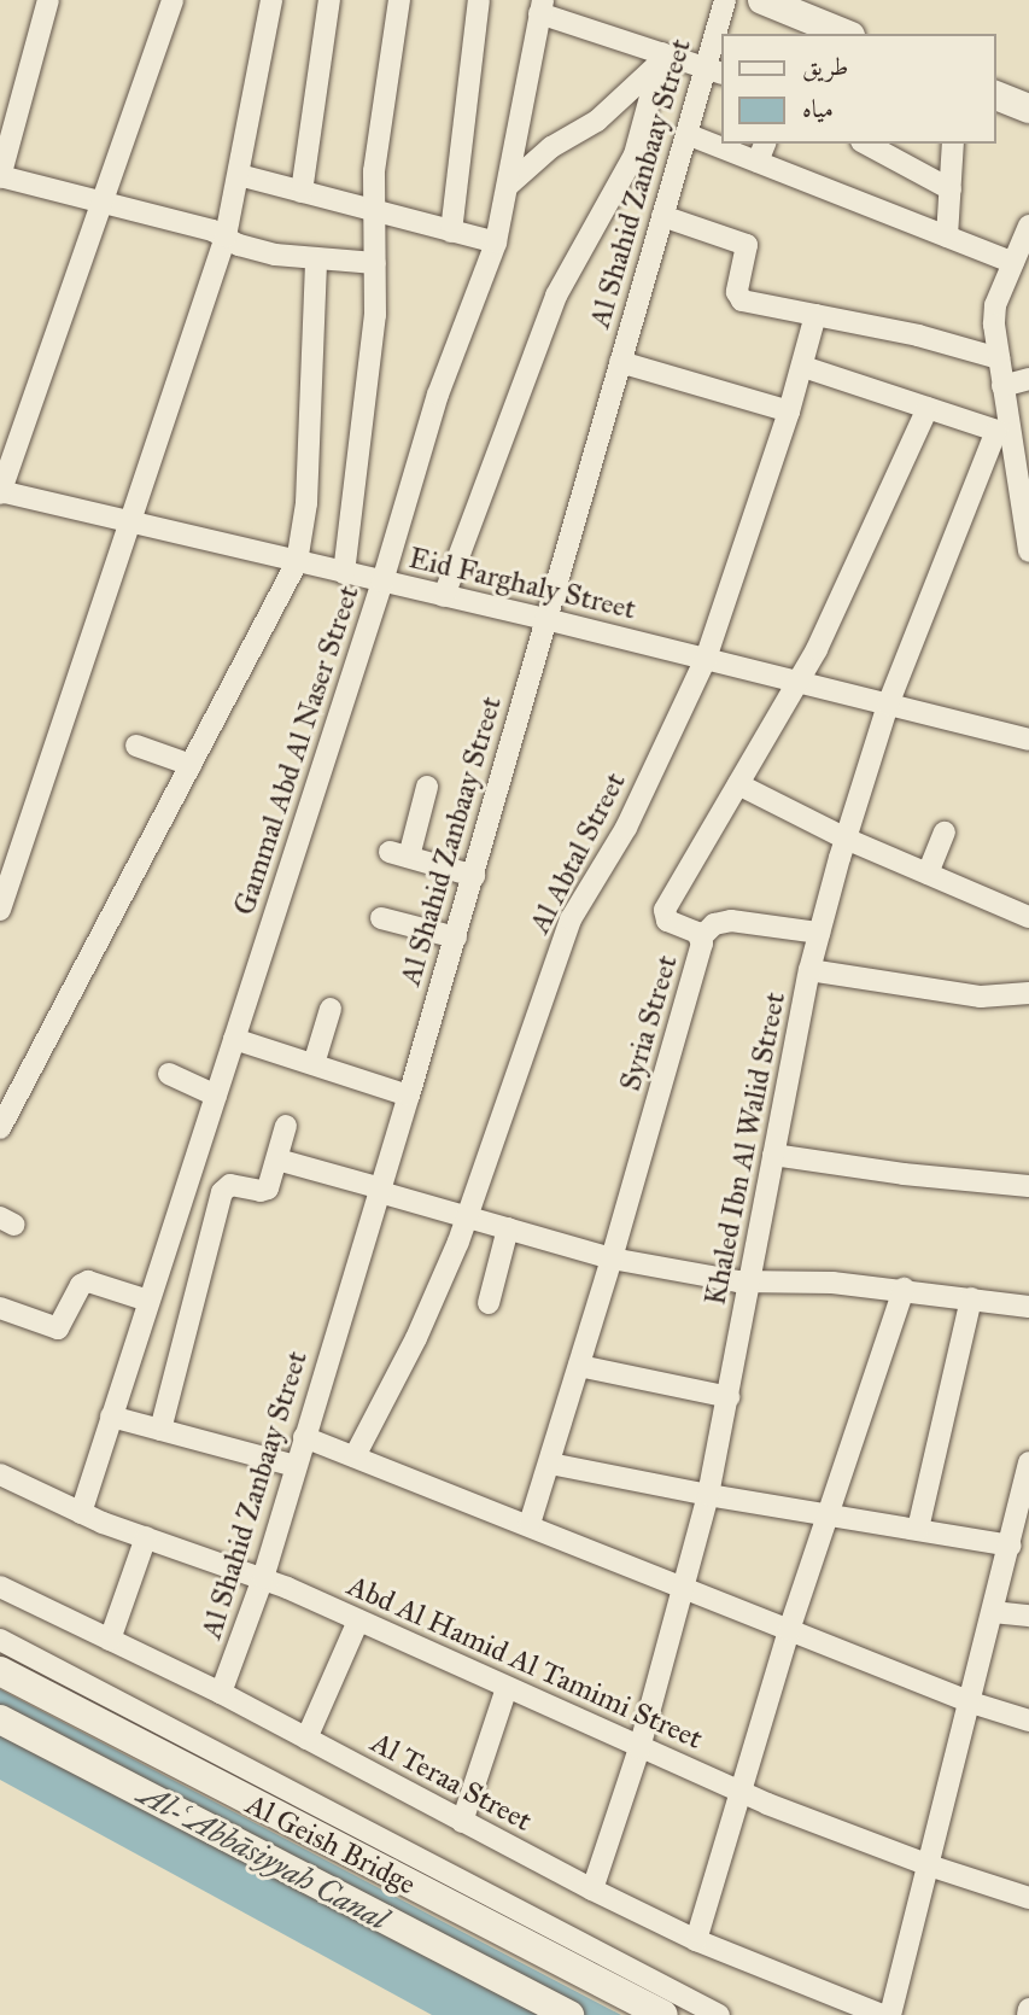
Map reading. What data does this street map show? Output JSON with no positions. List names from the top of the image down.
{
  "streets": {
    "main road": ["Al Geish Bridge"],
    "street": [
      "Al Shahid Zanbaay Street",
      "Eid Farghaly Street",
      "Gammal Abd Al Naser Street",
      "Al Abtal Street",
      "Syria Street",
      "Khaled Ibn Al Walid Street",
      "Abd Al Hamid Al Tamimi Street",
      "Al Teraa Street"
    ]
  },
  "crossings": [
    ["Al Shahid Zanbaay Street", "Eid Farghaly Street"],
    ["Al Shahid Zanbaay Street", "Abd Al Hamid Al Tamimi Street"],
    ["Al Shahid Zanbaay Street", "Al Teraa Street"],
    ["Eid Farghaly Street", "Gammal Abd Al Naser Street"],
    ["Eid Farghaly Street", "Al Abtal Street"],
    ["Eid Farghaly Street", "Syria Street"],
    ["Eid Farghaly Street", "Khaled Ibn Al Walid Street"],
    ["Gammal Abd Al Naser Street", "Abd Al Hamid Al Tamimi Street"],
    ["Khaled Ibn Al Walid Street", "Abd Al Hamid Al Tamimi Street"],
    ["Khaled Ibn Al Walid Street", "Al Teraa Street"]
  ],
  "water": ["Al-ʿAbbāsiyyah Canal"],
  "legend": ["طريق", "مياه"]
}
